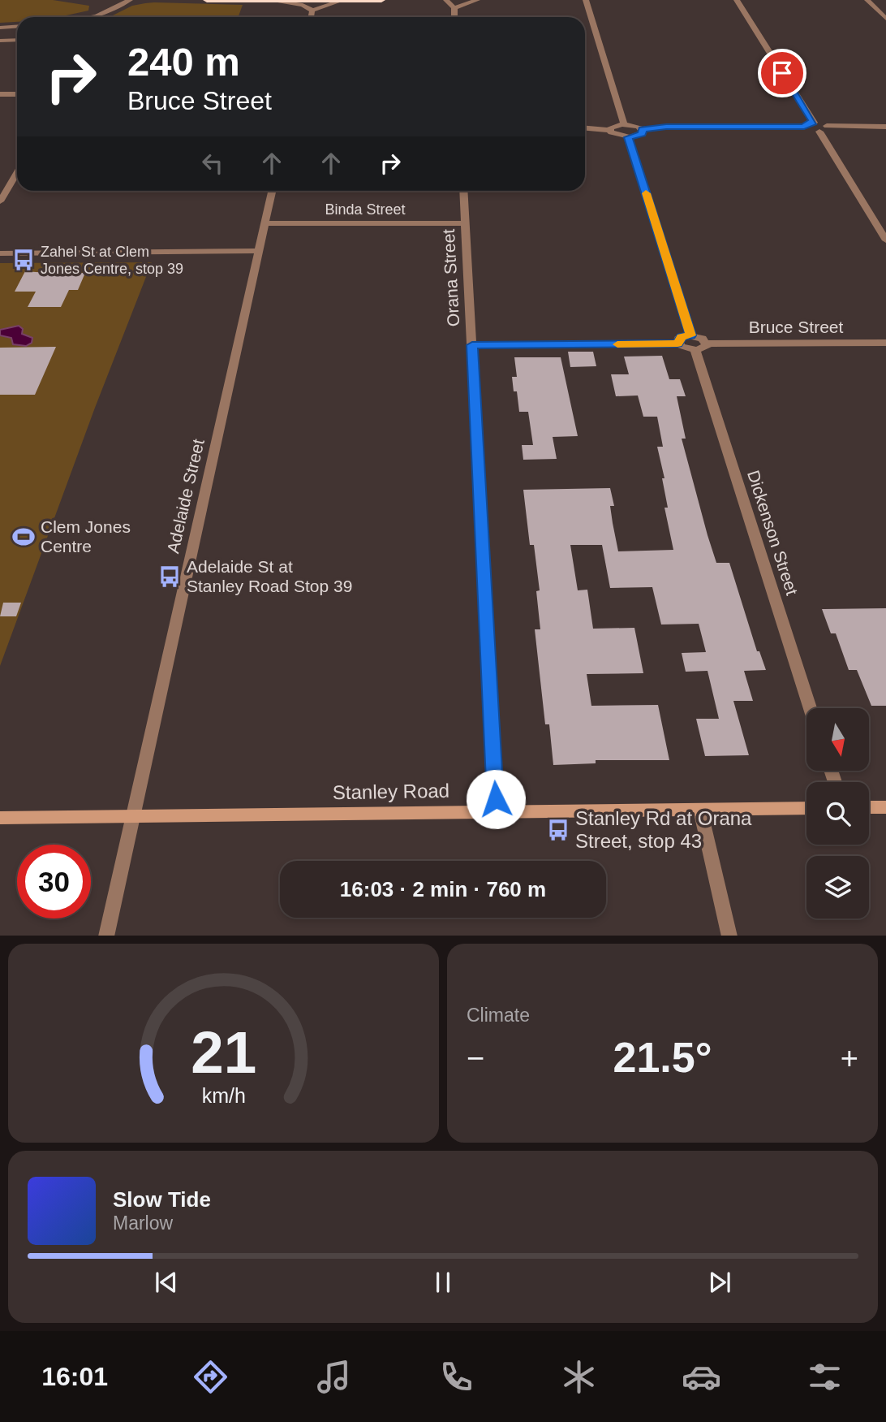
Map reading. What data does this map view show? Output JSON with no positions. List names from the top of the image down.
{
  "streets": {
    "main road": ["Stanley Road"],
    "street": [
      "Binda Street",
      "Orana Street",
      "Bruce Street",
      "Adelaide Street",
      "Dickenson Street"
    ]
  },
  "crossings": [
    ["Binda Street", "Orana Street"],
    ["Binda Street", "Adelaide Street"],
    ["Orana Street", "Stanley Road"],
    ["Adelaide Street", "Stanley Road"]
  ],
  "places": {
    "bus stop": ["Zahel St at Clem Jones Centre, stop 39", "Adelaide St at Stanley Road Stop 39", "Stanley Rd at Orana Street, stop 43"],
    "sports": ["Clem Jones Centre"]
  },
  "north": "bottom",
  "page": {
    "turn": ["240 m", "Bruce Street"],
    "limit": "30",
    "trip": "16:03 · 2 min · 760 m",
    "tile": "Climate",
    "heat": ["−", "21.5°", "+"],
    "song": ["Slow Tide", "Marlow"],
    "tabs": "16:01",
    "gauge": ["21", "km/h"]
  }
}
